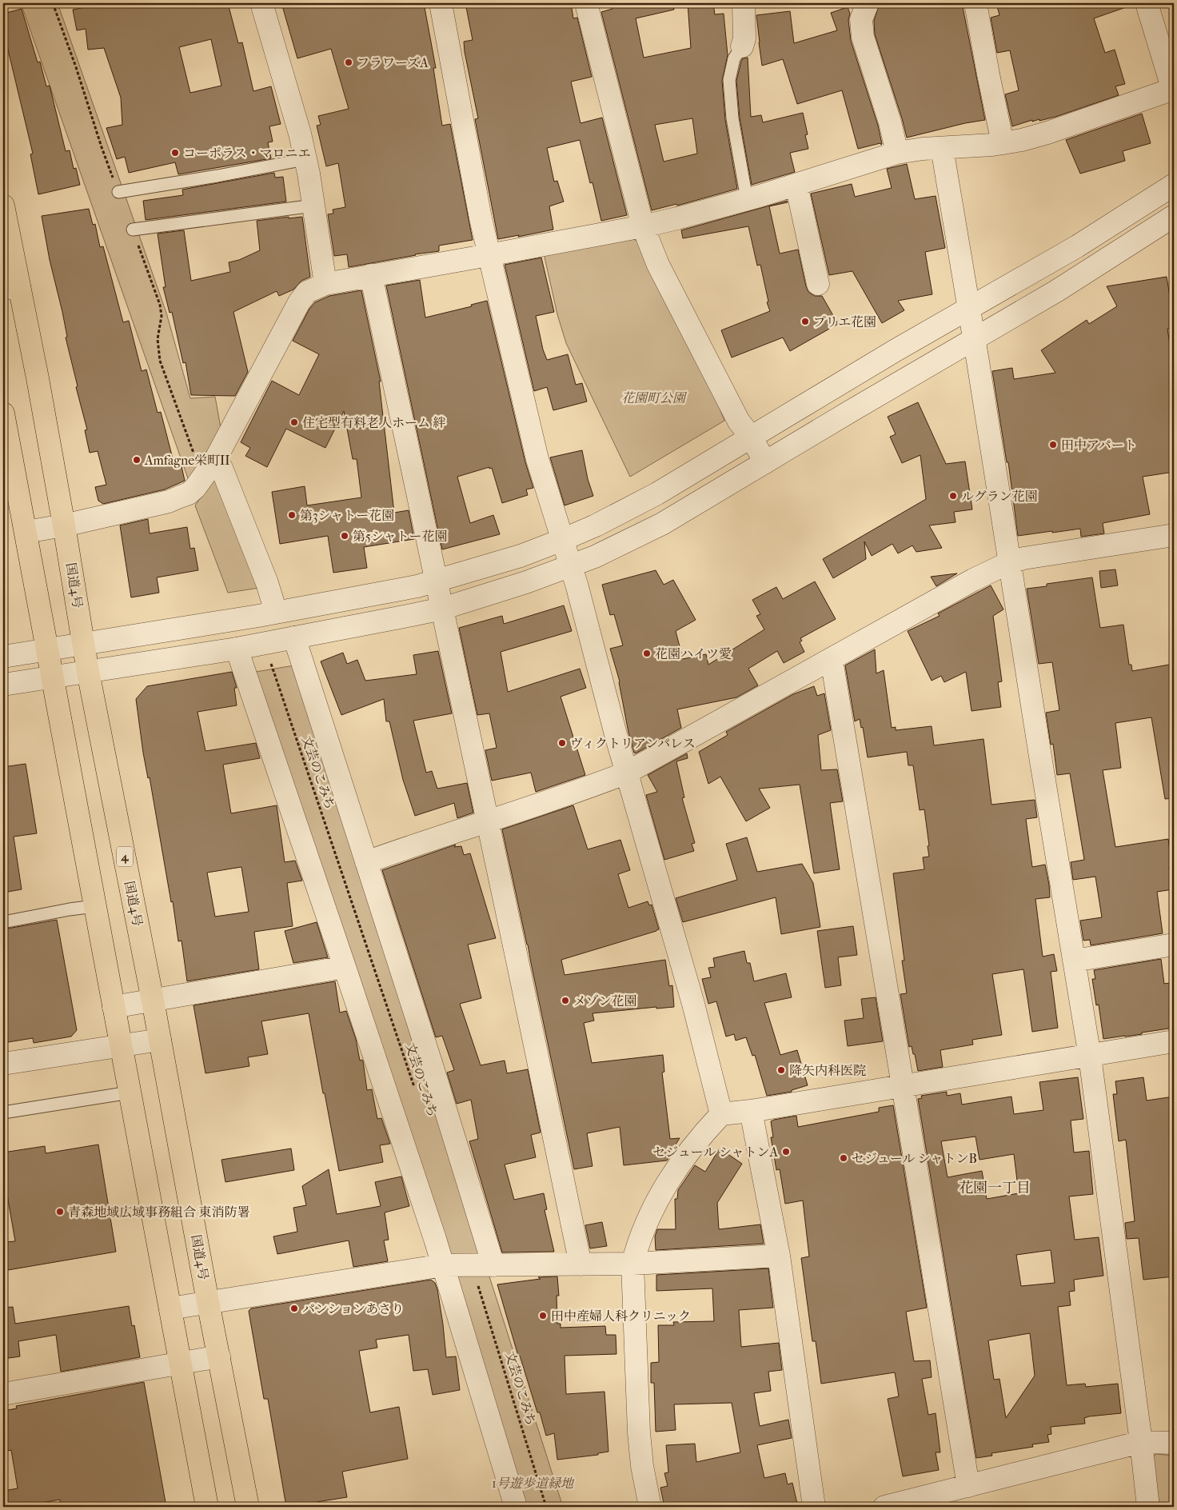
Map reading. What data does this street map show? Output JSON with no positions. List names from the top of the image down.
{
  "streets": {
    "highway": ["国道4号", "4"],
    "path": ["文芸のこみち"]
  },
  "districts": ["花園一丁目"],
  "parks": ["花園町公園", "1号遊歩道緑地"],
  "places": [
    "フラワーズA",
    "コーポラス・マロニエ",
    "プリエ花園",
    "住宅型有料老人ホーム 絆",
    "田中アパート",
    "Amfagne栄町II",
    "ルグラン花園",
    "第3シャトー花園",
    "第5シャトー花園",
    "花園ハイツ愛",
    "ヴィクトリアンパレス",
    "メゾン花園",
    "降矢内科医院",
    "セジュール シャトンA",
    "セジュール シャトンB",
    "青森地域広域事務組合 東消防署",
    "パンションあさり",
    "田中産婦人科クリニック"
  ]
}
